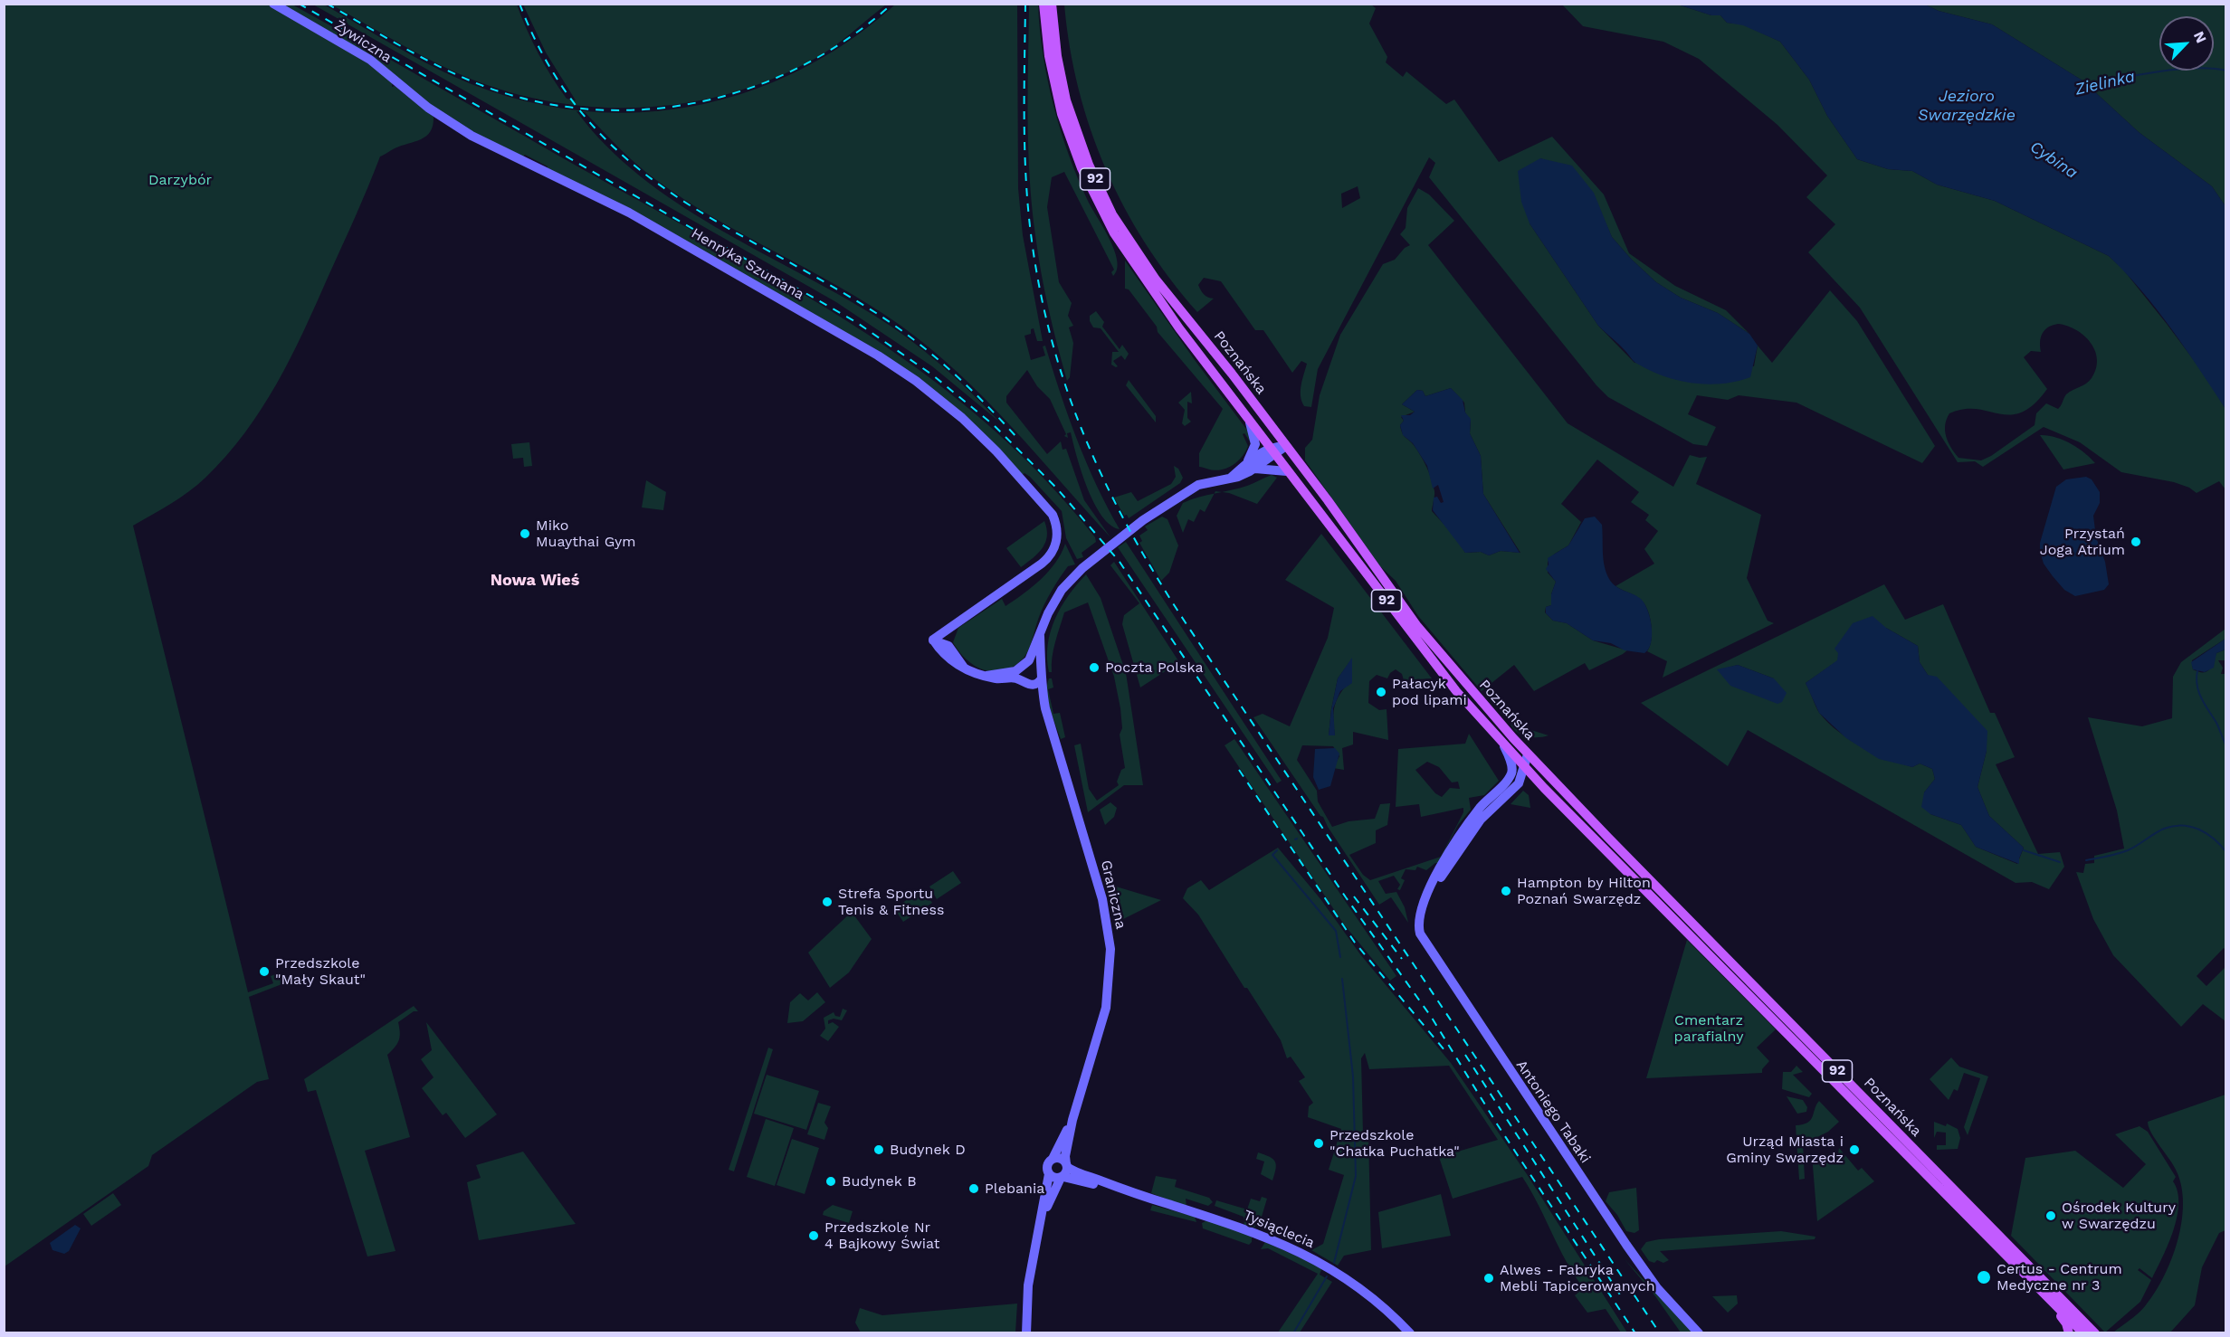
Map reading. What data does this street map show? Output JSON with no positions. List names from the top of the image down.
{
  "streets": {
    "main road": ["92", "Poznańska"],
    "street": [
      "Żywiczna",
      "Henryka Szumana",
      "Graniczna",
      "Antoniego Tabaki",
      "Tysiąclecia"
    ]
  },
  "crossings": [
    ["Żywiczna", "Henryka Szumana"],
    ["Poznańska", "Antoniego Tabaki"],
    ["Graniczna", "Tysiąclecia"]
  ],
  "districts": ["Nowa Wieś"],
  "water": ["Zielinka", "Jezioro Swarzędzkie", "Cybina"],
  "parks": ["Darzybór", "Cmentarz parafialny"],
  "places": [
    "Miko Muaythai Gym",
    "Przystań Joga Atrium",
    "Poczta Polska",
    "Pałacyk pod lipami",
    "Hampton by Hilton Poznań Swarzędz",
    "Strefa Sportu Tenis & Fitness",
    "Przedszkole \"Mały Skaut\"",
    "Przedszkole \"Chatka Puchatka\"",
    "Budynek D",
    "Urząd Miasta i Gminy Swarzędz",
    "Budynek B",
    "Plebania",
    "Ośrodek Kultury w Swarzędzu",
    "Przedszkole Nr 4 Bajkowy Świat",
    "Certus - Centrum Medyczne nr 3",
    "Alwes - Fabryka Mebli Tapicerowanych"
  ],
  "north": "top right"
}
